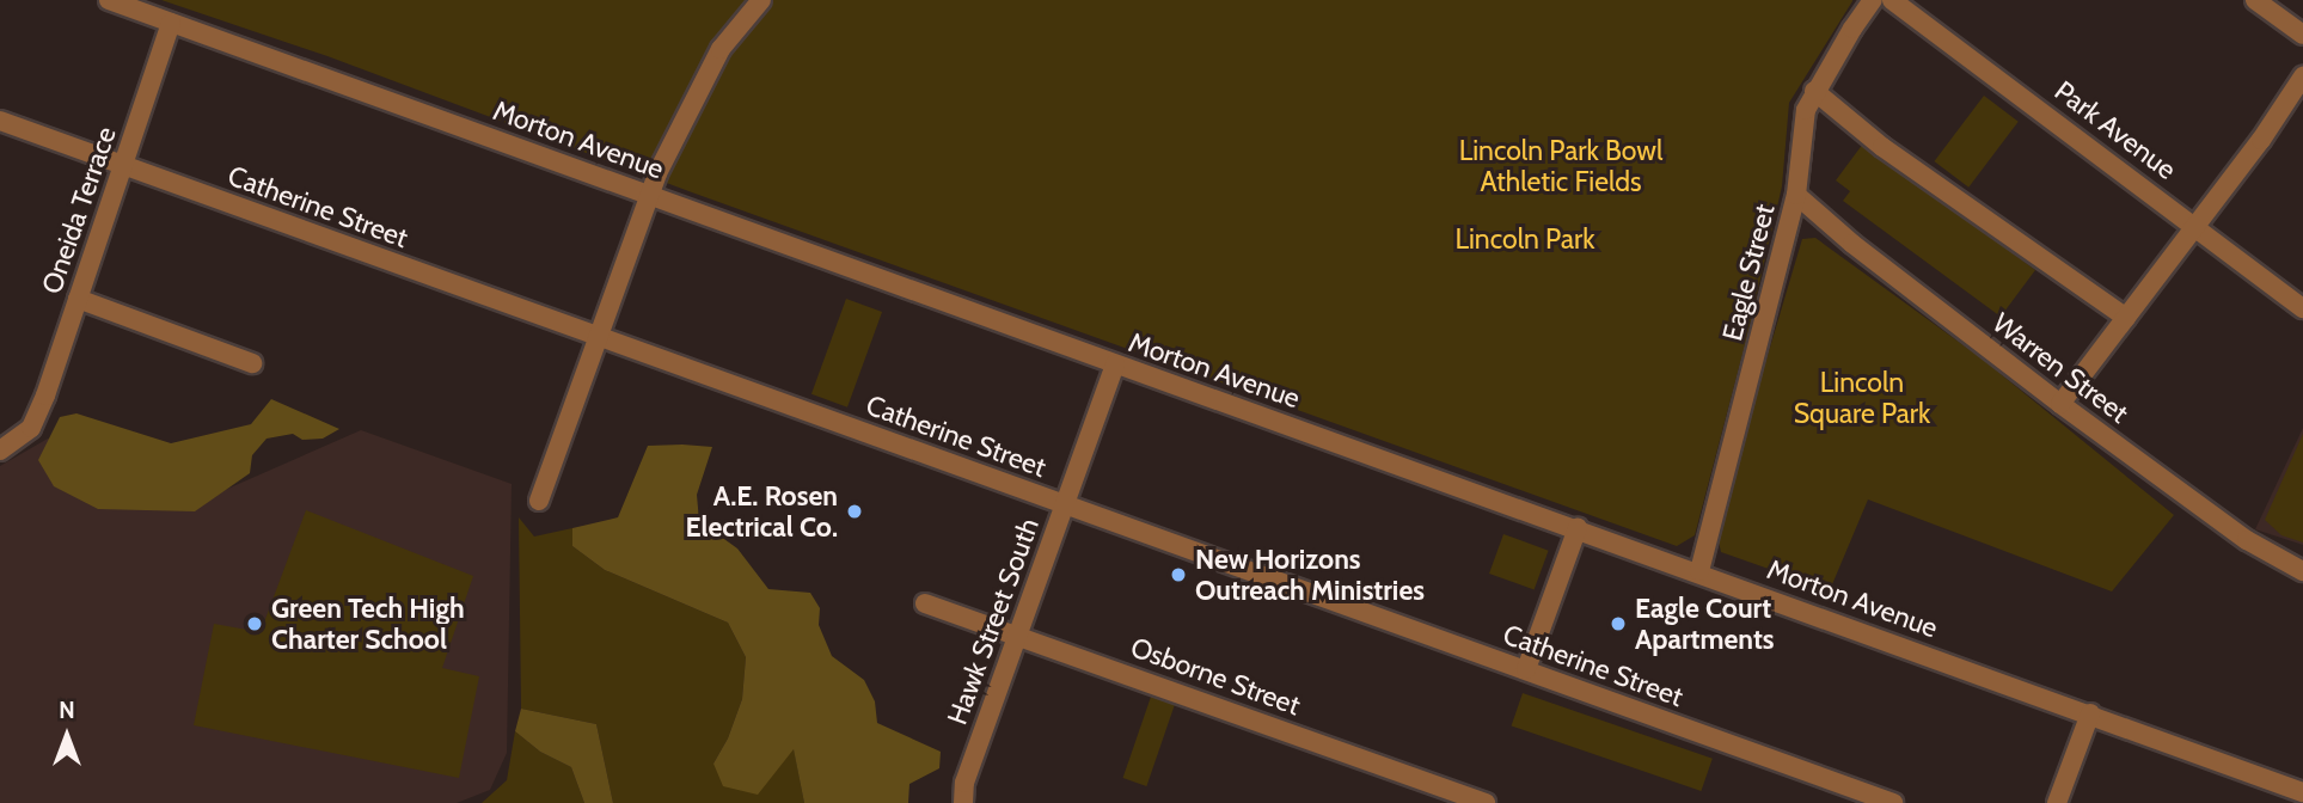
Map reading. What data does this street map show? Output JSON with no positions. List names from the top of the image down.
{
  "streets": {
    "street": [
      "Park Avenue",
      "Morton Avenue",
      "Catherine Street",
      "Oneida Terrace",
      "Eagle Street",
      "Warren Street",
      "Hawk Street South",
      "Osborne Street"
    ]
  },
  "crossings": [
    ["Morton Avenue", "Oneida Terrace"],
    ["Morton Avenue", "Eagle Street"],
    ["Morton Avenue", "Hawk Street South"],
    ["Catherine Street", "Oneida Terrace"],
    ["Catherine Street", "Hawk Street South"],
    ["Eagle Street", "Warren Street"],
    ["Hawk Street South", "Osborne Street"]
  ],
  "parks": ["Lincoln Park Bowl Athletic Fields", "Lincoln Park", "Lincoln Square Park"],
  "places": [
    "A.E. Rosen Electrical Co.",
    "New Horizons Outreach Ministries",
    "Green Tech High Charter School",
    "Eagle Court Apartments"
  ],
  "north": "top"
}
